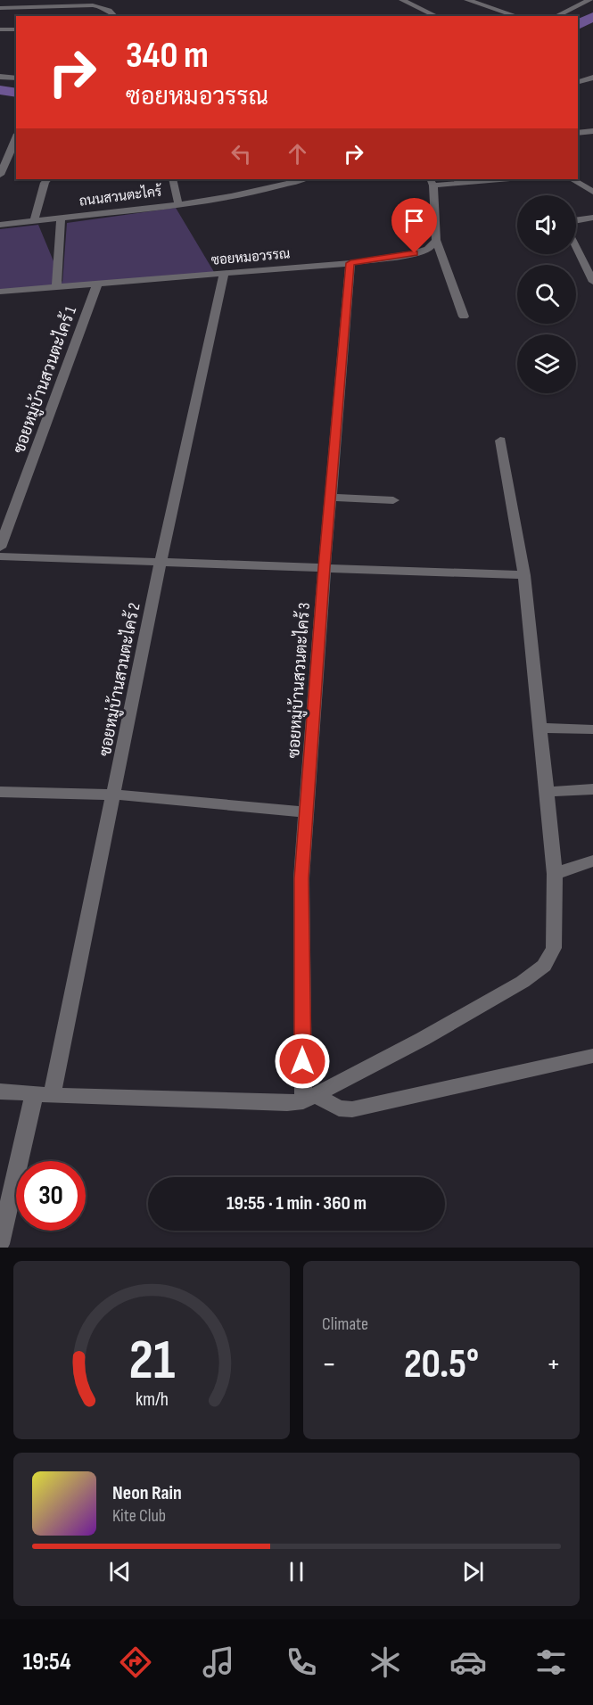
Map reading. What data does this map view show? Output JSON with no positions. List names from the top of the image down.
{
  "streets": {
    "street": [
      "ถนนสวนตะไคร้",
      "ซอยหมอวรรณ",
      "ซอยหมู่บ้านสวนตะไคร้ 1",
      "ซอยหมู่บ้านสวนตะไคร้ 2",
      "ซอยหมู่บ้านสวนตะไคร้ 3"
    ]
  },
  "crossings": [
    ["ซอยหมอวรรณ", "ซอยหมู่บ้านสวนตะไคร้ 1"],
    ["ซอยหมอวรรณ", "ซอยหมู่บ้านสวนตะไคร้ 2"],
    ["ซอยหมอวรรณ", "ซอยหมู่บ้านสวนตะไคร้ 3"]
  ],
  "page": {
    "turn": ["340 m", "ซอยหมอวรรณ"],
    "limit": "30",
    "trip": "19:55 · 1 min · 360 m",
    "tile": "Climate",
    "heat": ["−", "20.5°", "+"],
    "song": ["Neon Rain", "Kite Club"],
    "tabs": "19:54",
    "gauge": ["21", "km/h"]
  }
}
